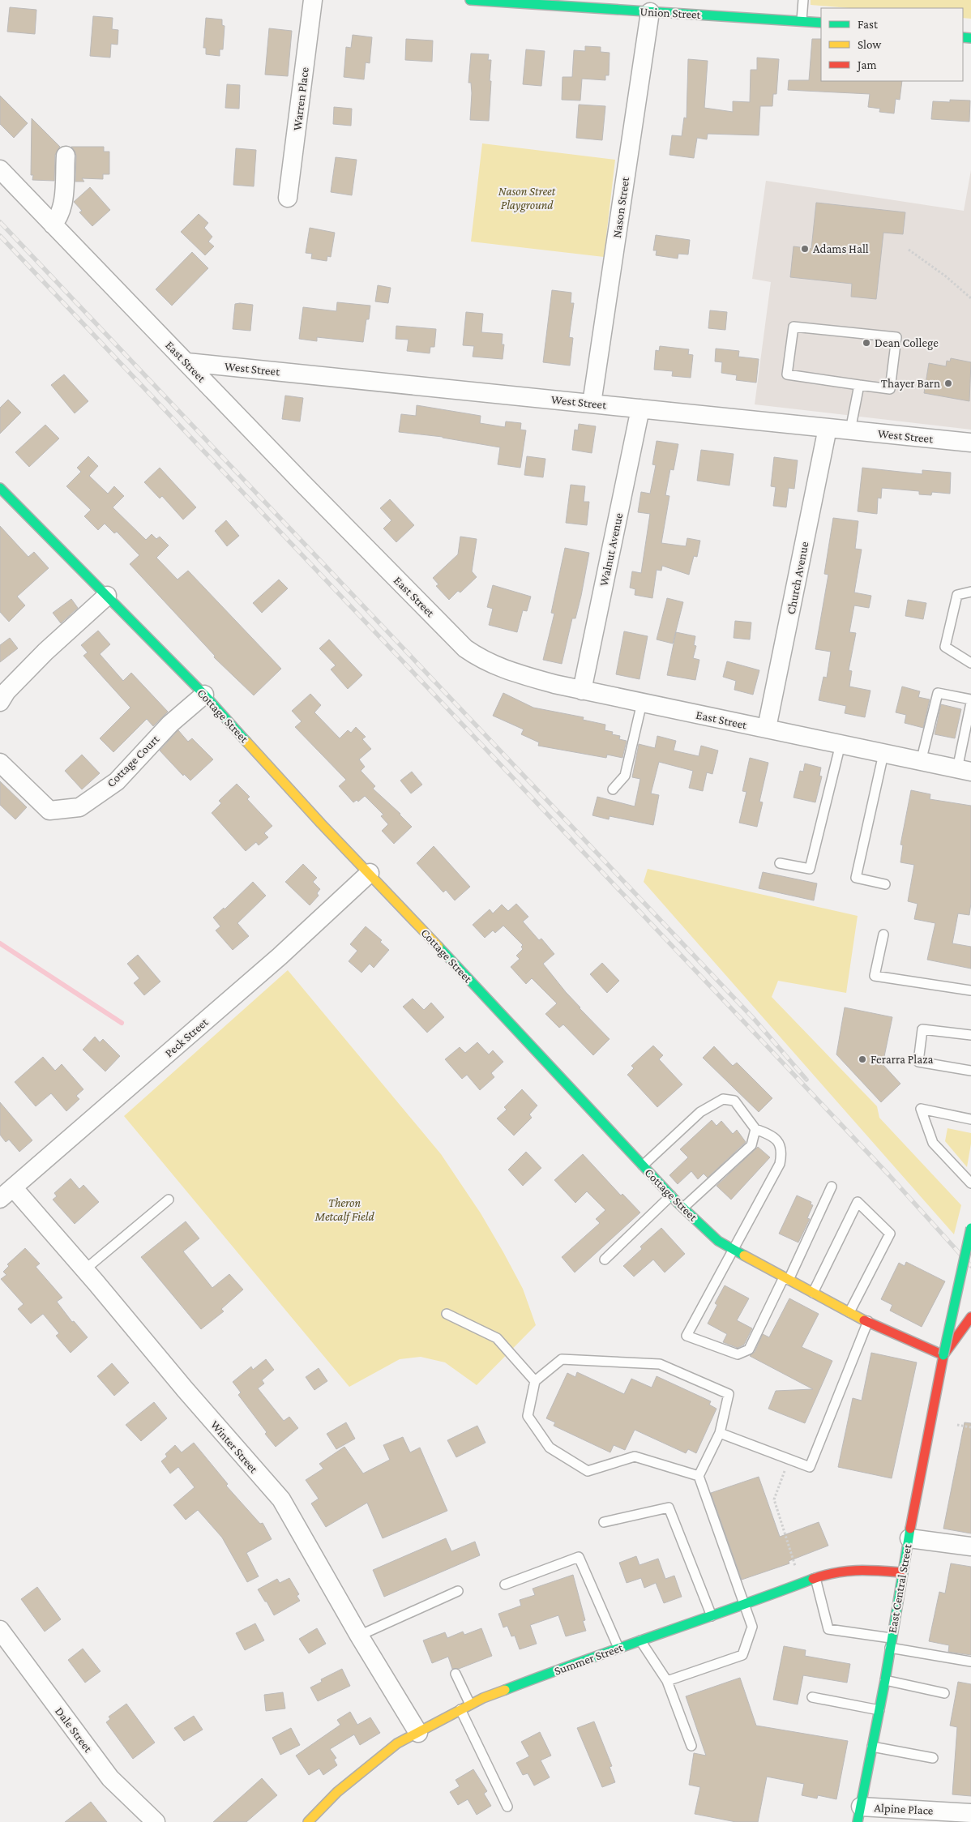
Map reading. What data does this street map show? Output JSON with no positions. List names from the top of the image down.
{
  "streets": {
    "main road": [
      "Union Street",
      "Cottage Street",
      "East Central Street",
      "Summer Street"
    ],
    "street": [
      "Warren Place",
      "Nason Street",
      "East Street",
      "West Street",
      "Walnut Avenue",
      "Church Avenue",
      "Cottage Court",
      "Peck Street",
      "Winter Street",
      "Dale Street",
      "Alpine Place"
    ]
  },
  "crossings": [
    ["Union Street", "Nason Street"],
    ["Nason Street", "West Street"],
    ["East Street", "West Street"],
    ["East Street", "Walnut Avenue"],
    ["East Street", "Church Avenue"],
    ["West Street", "Walnut Avenue"],
    ["West Street", "Church Avenue"],
    ["Cottage Street", "Cottage Court"],
    ["Cottage Street", "Peck Street"],
    ["Cottage Street", "East Central Street"],
    ["Peck Street", "Winter Street"],
    ["Winter Street", "Summer Street"],
    ["East Central Street", "Summer Street"],
    ["East Central Street", "Alpine Place"]
  ],
  "parks": ["Nason Street Playground", "Theron Metcalf Field"],
  "places": [
    "Adams Hall",
    "Dean College",
    "Thayer Barn",
    "Ferarra Plaza"
  ],
  "legend": ["Fast", "Slow", "Jam"]
}
